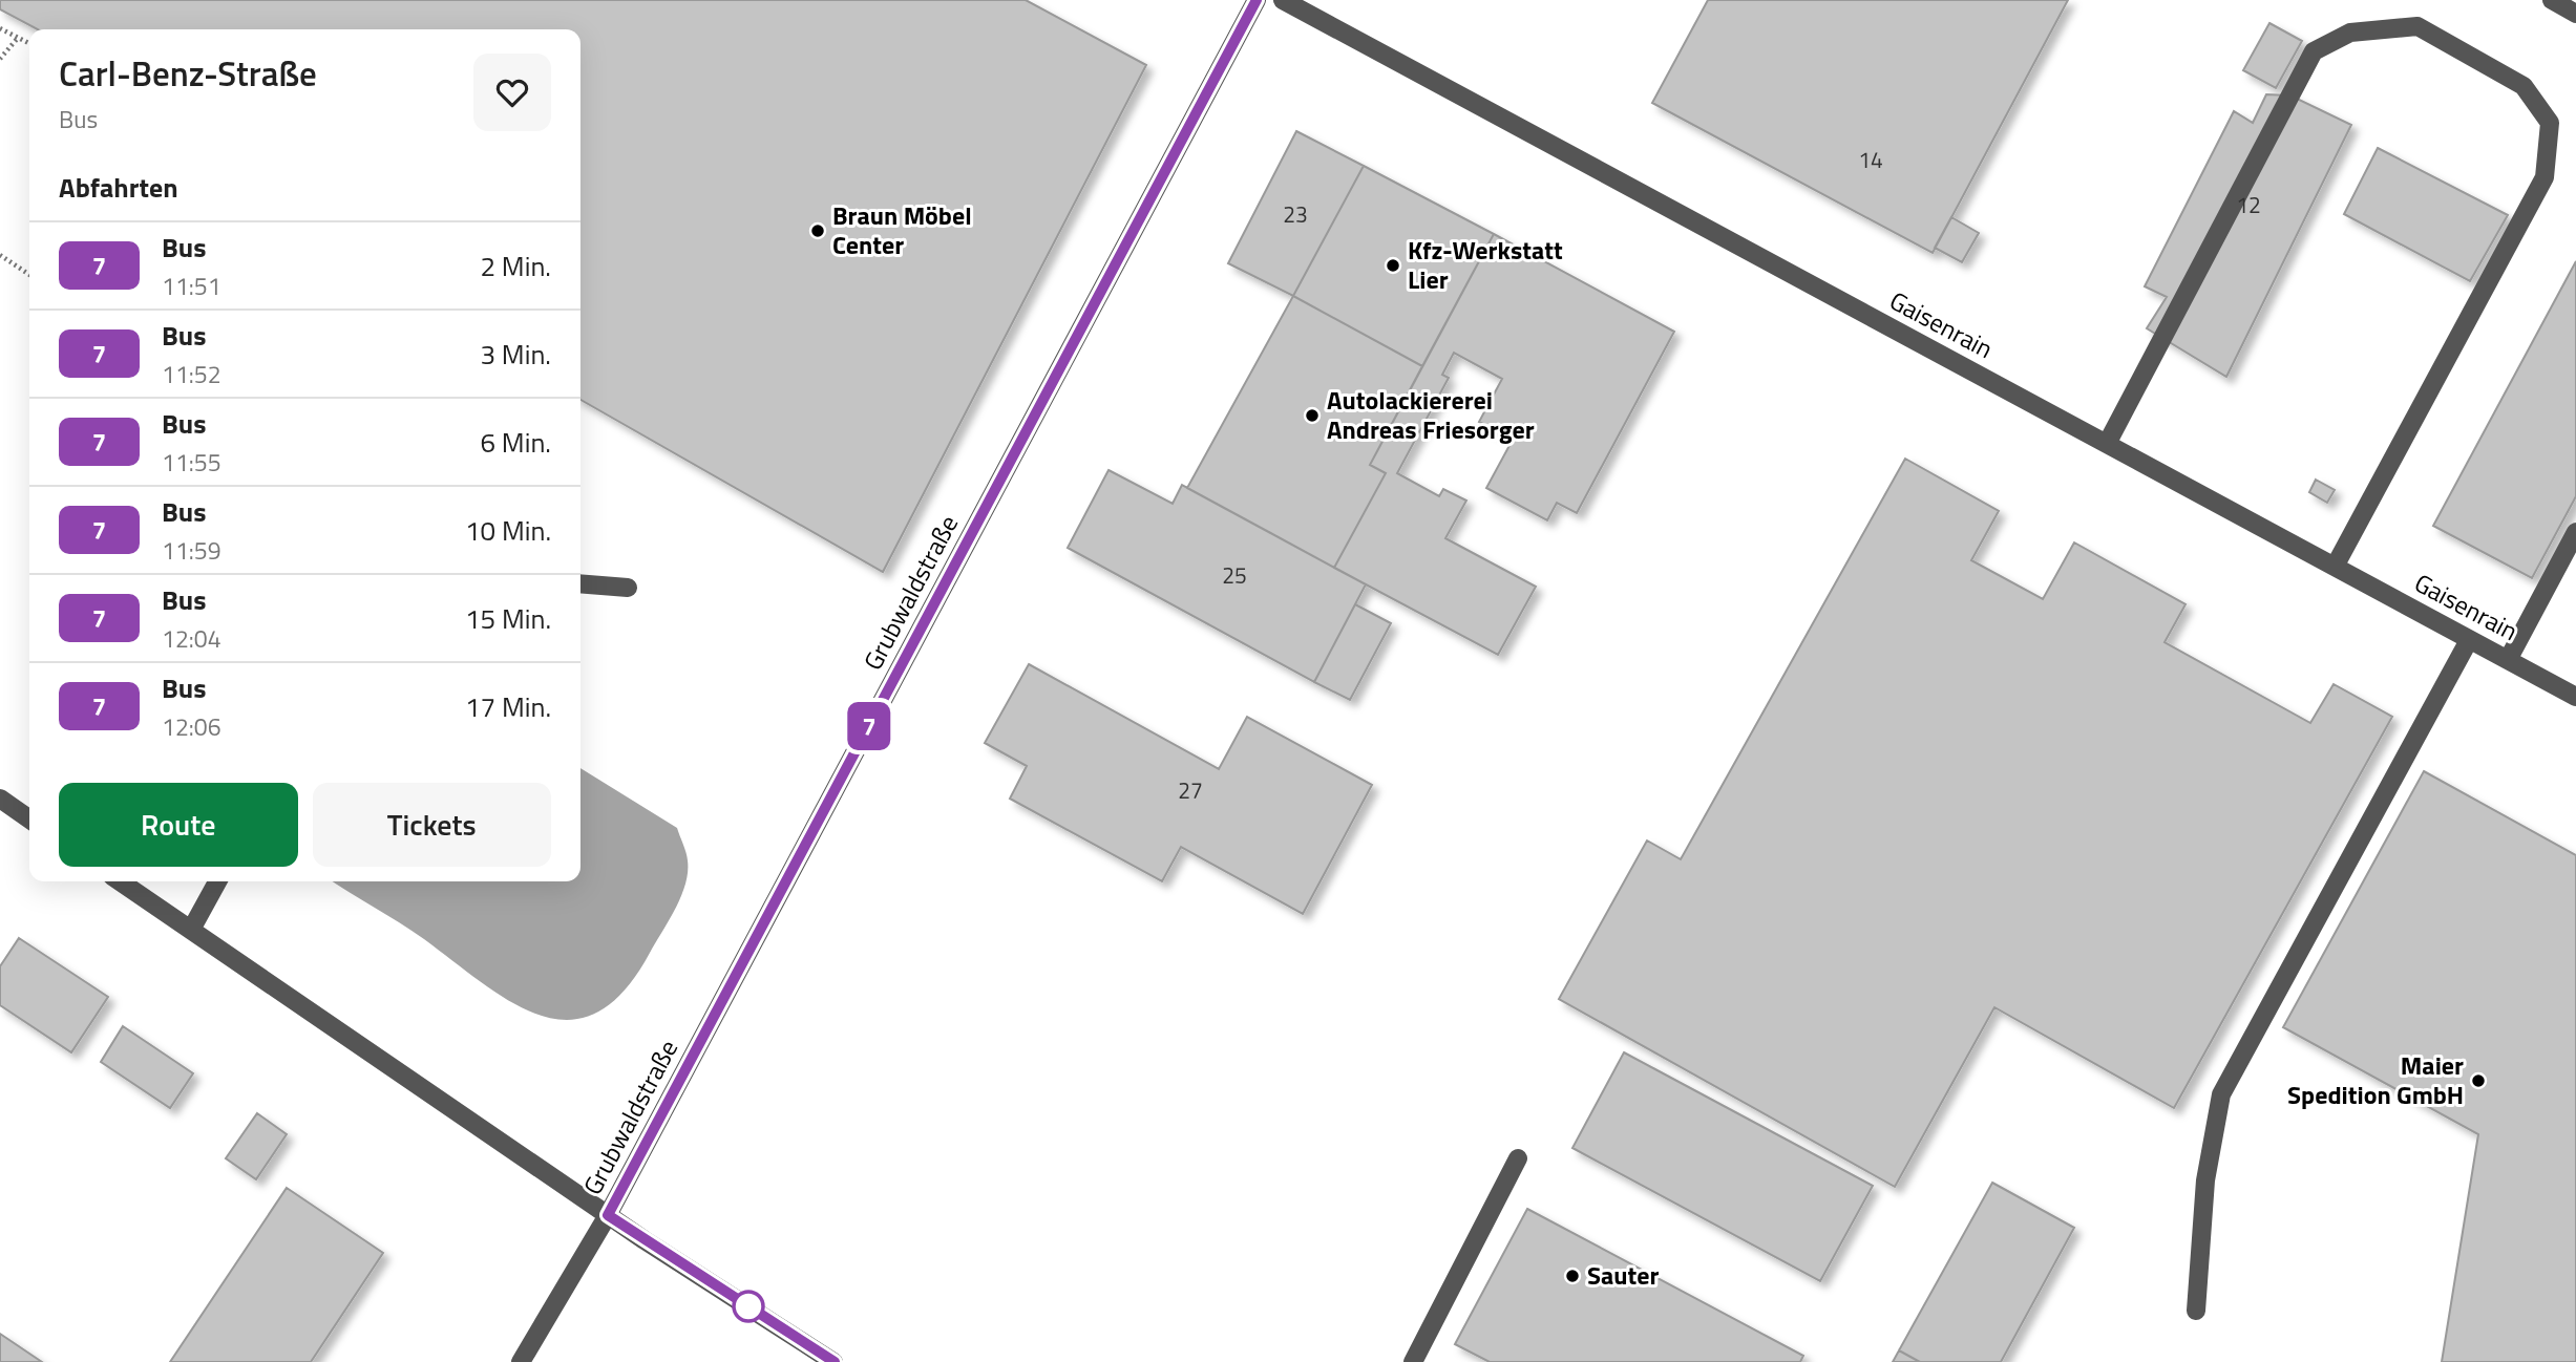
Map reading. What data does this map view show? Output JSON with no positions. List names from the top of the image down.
{
  "streets": {
    "street": ["Gaisenrain", "Grubwaldstraße"]
  },
  "places": [
    "Braun Möbel Center",
    "Kfz-Werkstatt Lier",
    "Autolackiererei Andreas Friesorger",
    "Maier Spedition GmbH",
    "Sauter"
  ],
  "lines": ["bus line 7"],
  "house_numbers": [
    "14",
    "12",
    "23",
    "25",
    "27"
  ],
  "page": {
    "on_map": "7",
    "heading": [
      ["Carl-Benz-Straße", "Bus"],
      "Abfahrten"
    ],
    "list": [
      {
        "mark": "7",
        "name": "Bus",
        "note": "11:51",
        "value": "2 Min."
      },
      {
        "mark": "7",
        "name": "Bus",
        "note": "11:52",
        "value": "3 Min."
      },
      {
        "mark": "7",
        "name": "Bus",
        "note": "11:55",
        "value": "6 Min."
      },
      {
        "mark": "7",
        "name": "Bus",
        "note": "11:59",
        "value": "10 Min."
      },
      {
        "mark": "7",
        "name": "Bus",
        "note": "12:04",
        "value": "15 Min."
      },
      {
        "mark": "7",
        "name": "Bus",
        "note": "12:06",
        "value": "17 Min."
      }
    ],
    "buttons": ["Route", "Tickets"]
  }
}
